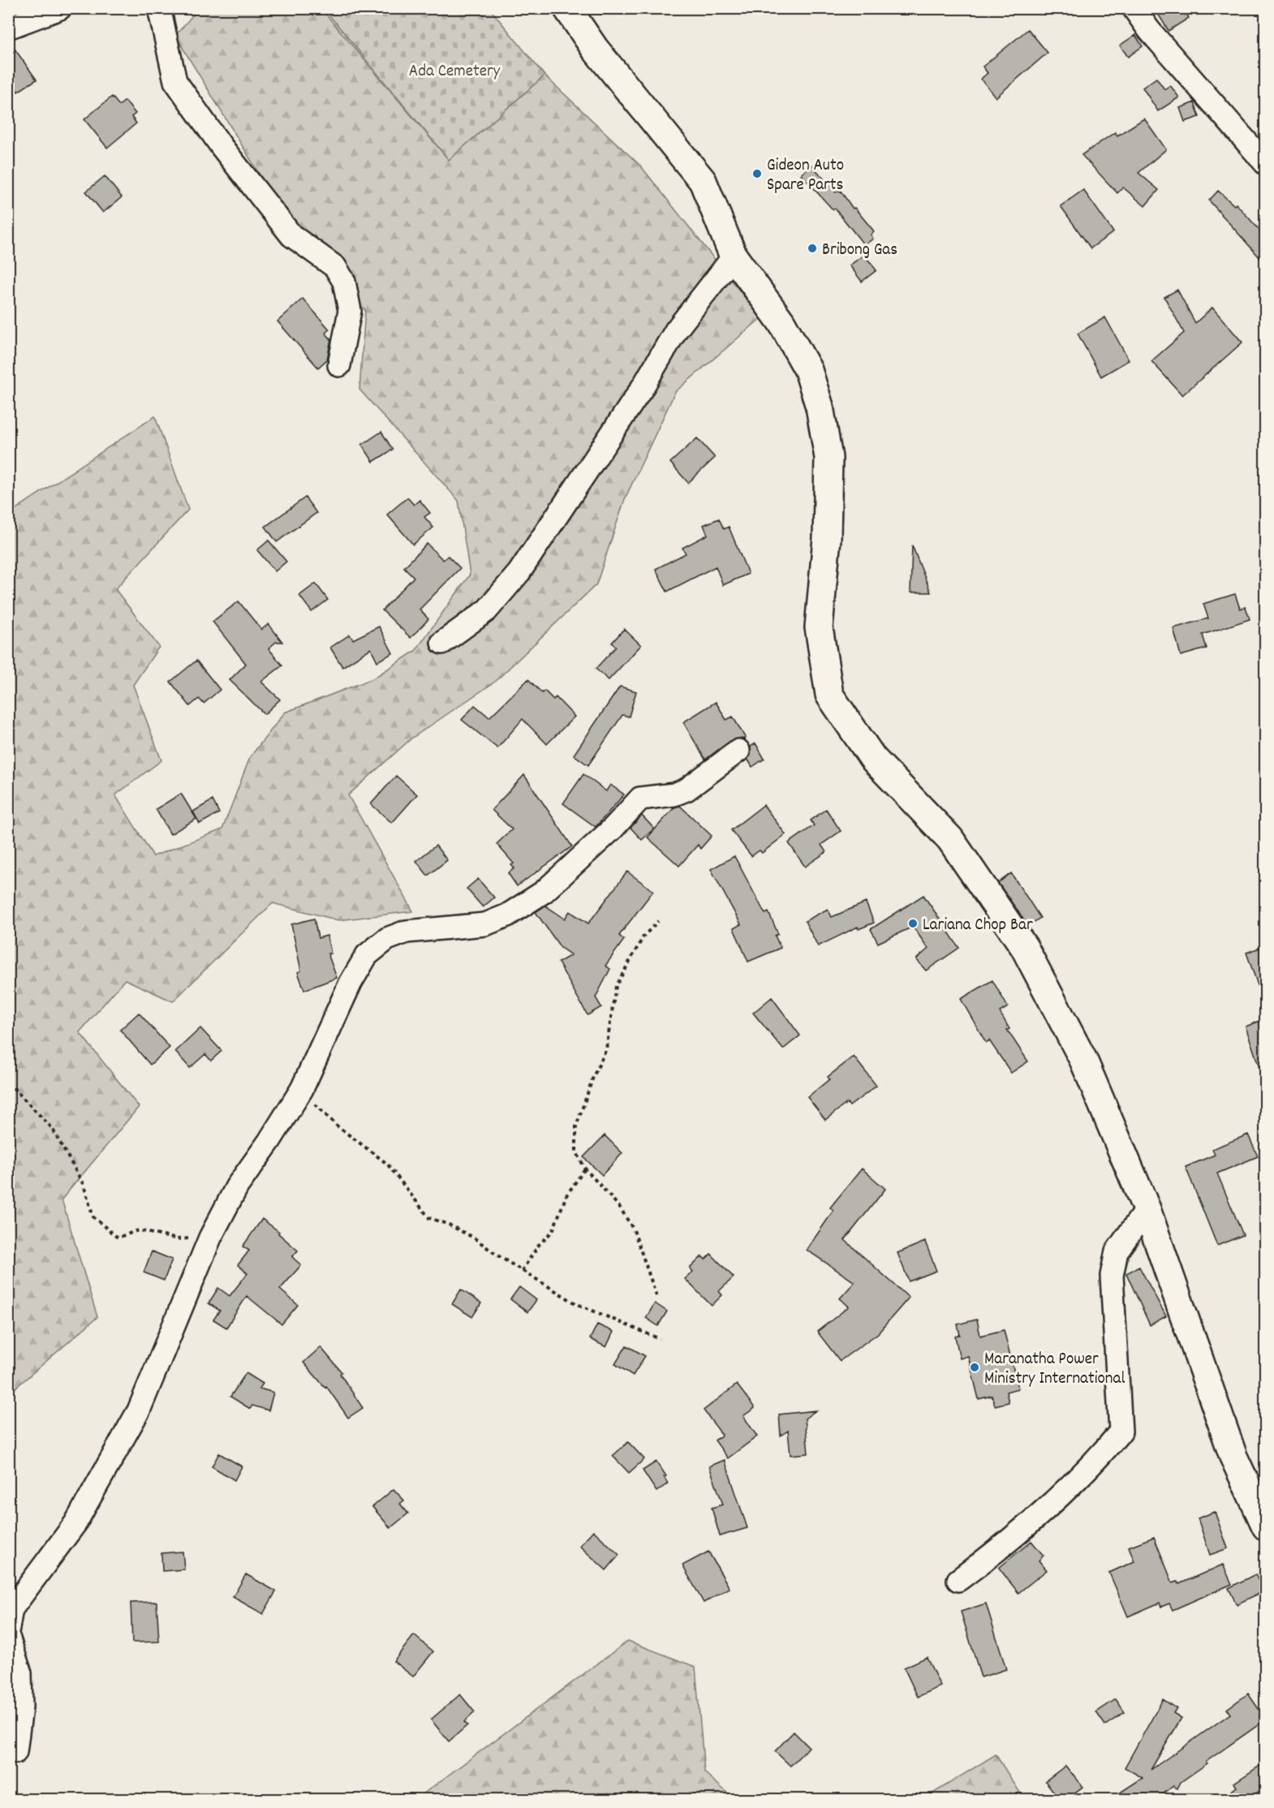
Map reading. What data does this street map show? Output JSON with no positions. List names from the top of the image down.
{
  "parks": ["Ada Cemetery"],
  "places": [
    "Gideon Auto Spare Parts",
    "Bribong Gas",
    "Lariana Chop Bar",
    "Maranatha Power Ministry International"
  ]
}
